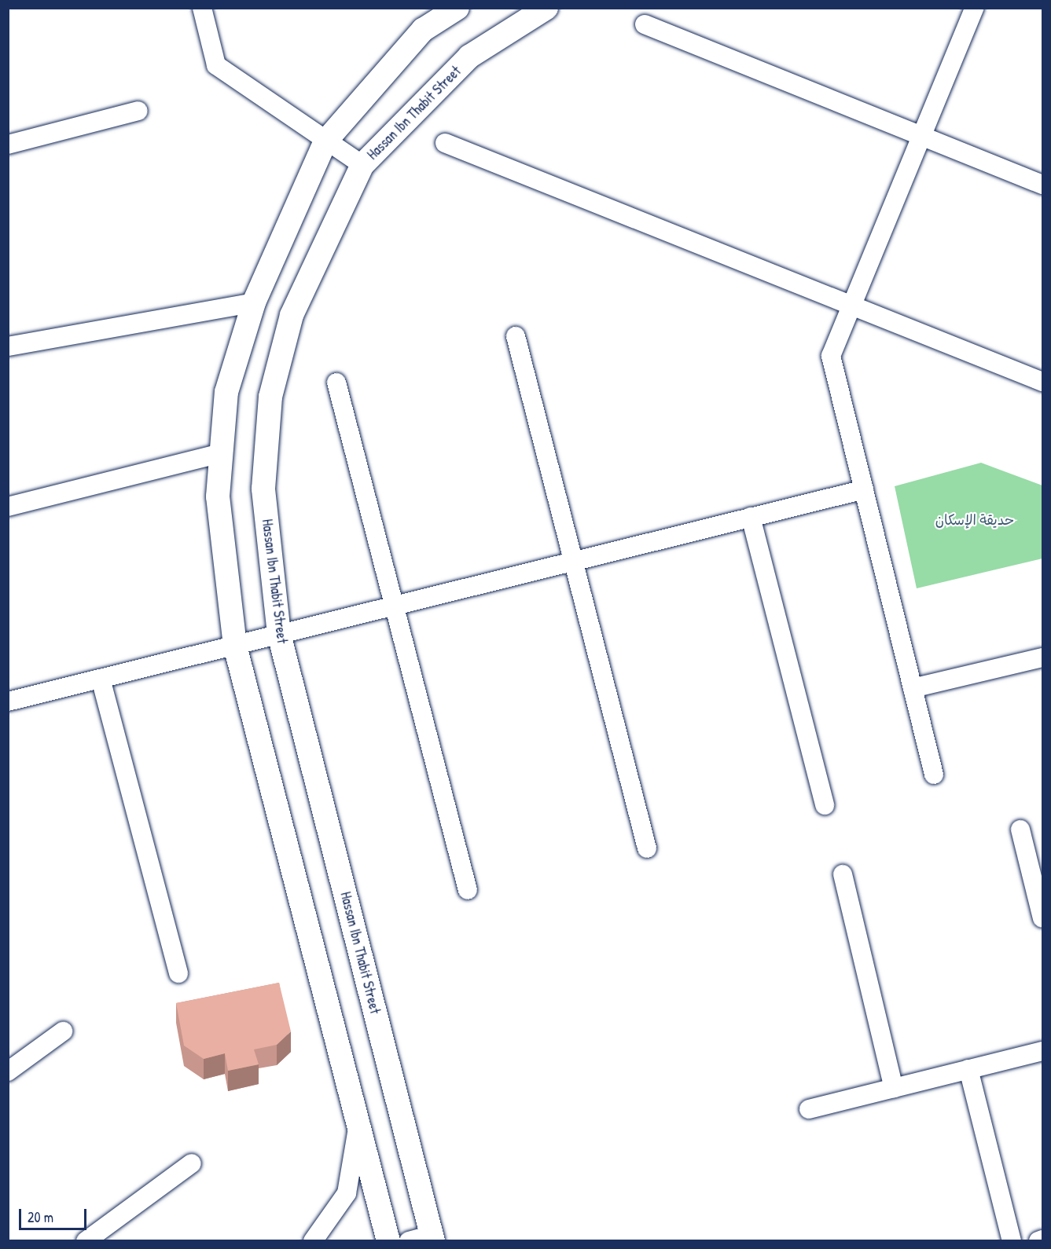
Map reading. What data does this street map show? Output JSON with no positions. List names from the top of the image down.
{
  "streets": {
    "street": ["Hassan Ibn Thabit Street"]
  },
  "parks": ["حديقة الإسكان"],
  "scale_bar": "20 m"
}
